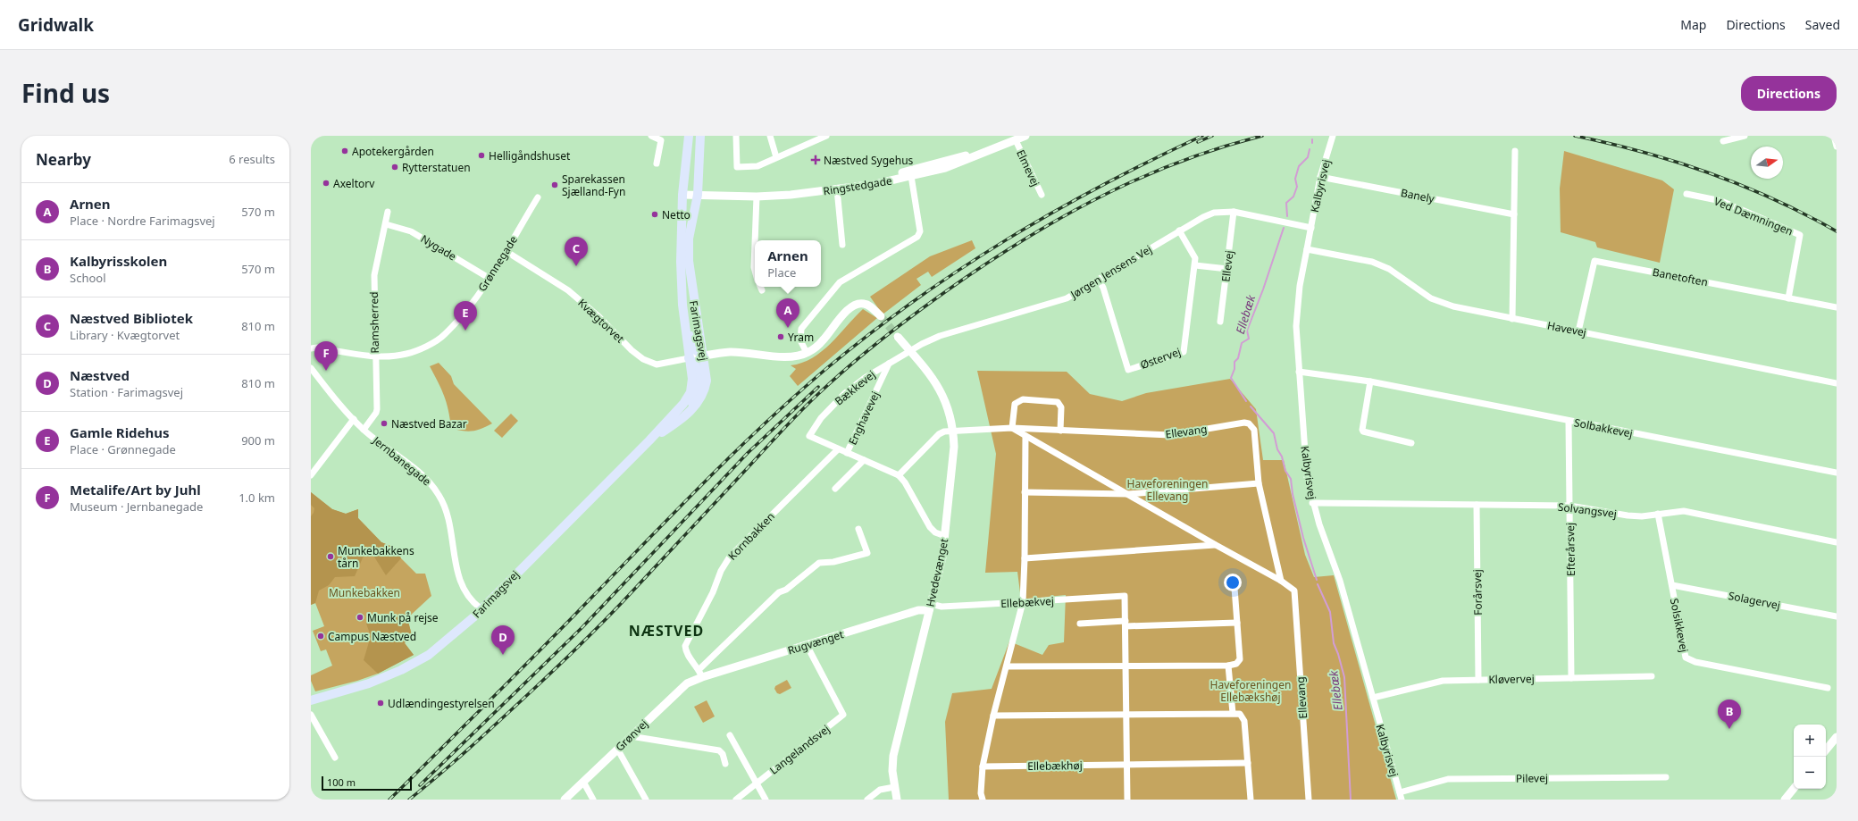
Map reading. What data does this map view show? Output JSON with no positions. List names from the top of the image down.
{
  "streets": {
    "main road": ["Farimagsvej"],
    "street": [
      "Elmevej",
      "Ringstedgade",
      "Kalbyrisvej",
      "Banely",
      "Ved Dæmningen",
      "Nygade",
      "Grønnegade",
      "Ellevej",
      "Jørgen Jensens Vej",
      "Banetoften",
      "Kvægtorvet",
      "Ramsherred",
      "Havevej",
      "Østervej",
      "Bækkevej",
      "Enghavevej",
      "Solbakkevej",
      "Ellevang",
      "Jernbanegade",
      "Solvangsvej",
      "Kornbakken",
      "Efterårsvej",
      "Hvedevænget",
      "Forårsvej",
      "Solagervej",
      "Ellebækvej",
      "Solsikkevej",
      "Rugvænget",
      "Kløvervej",
      "Grønvej",
      "Langelandsvej",
      "Ellebækhøj",
      "Pilevej"
    ]
  },
  "crossings": [
    ["Elmevej", "Ringstedgade"],
    ["Ringstedgade", "Farimagsvej"],
    ["Kalbyrisvej", "Banely"],
    ["Kalbyrisvej", "Jørgen Jensens Vej"],
    ["Kalbyrisvej", "Havevej"],
    ["Kalbyrisvej", "Solbakkevej"],
    ["Kalbyrisvej", "Solvangsvej"],
    ["Kalbyrisvej", "Kløvervej"],
    ["Kalbyrisvej", "Pilevej"],
    ["Ved Dæmningen", "Banetoften"],
    ["Nygade", "Grønnegade"],
    ["Nygade", "Ramsherred"],
    ["Grønnegade", "Kvægtorvet"],
    ["Grønnegade", "Ramsherred"],
    ["Ellevej", "Jørgen Jensens Vej"],
    ["Jørgen Jensens Vej", "Østervej"],
    ["Jørgen Jensens Vej", "Bækkevej"],
    ["Jørgen Jensens Vej", "Hvedevænget"],
    ["Banetoften", "Havevej"],
    ["Kvægtorvet", "Farimagsvej"],
    ["Ramsherred", "Jernbanegade"],
    ["Farimagsvej", "Jernbanegade"],
    ["Bækkevej", "Enghavevej"],
    ["Bækkevej", "Kornbakken"],
    ["Bækkevej", "Hvedevænget"],
    ["Solbakkevej", "Efterårsvej"],
    ["Ellevang", "Hvedevænget"],
    ["Solvangsvej", "Efterårsvej"],
    ["Solvangsvej", "Forårsvej"],
    ["Solvangsvej", "Solsikkevej"],
    ["Kornbakken", "Rugvænget"],
    ["Kornbakken", "Grønvej"],
    ["Efterårsvej", "Kløvervej"],
    ["Hvedevænget", "Ellebækvej"],
    ["Hvedevænget", "Rugvænget"],
    ["Forårsvej", "Kløvervej"],
    ["Solagervej", "Solsikkevej"],
    ["Ellebækvej", "Rugvænget"],
    ["Rugvænget", "Grønvej"],
    ["Rugvænget", "Langelandsvej"]
  ],
  "districts": ["NÆSTVED"],
  "water": ["Ellebæk"],
  "parks": ["Haveforeningen Ellevang", "Munkebakken", "Haveforeningen Ellebækshøj"],
  "places": {
    "other": [
      "Apotekergården",
      "Helligåndshuset",
      "Rytterstatuen",
      "Axeltorv",
      "Sparekassen Sjælland-Fyn",
      "Netto",
      "Yram",
      "Næstved Bazar",
      "Munkebakkens tårn",
      "Munk på rejse",
      "Campus Næstved",
      "Udlændingestyrelsen"
    ],
    "health": ["Næstved Sygehus"]
  },
  "scale_bar": "100 m",
  "north": "right",
  "page": {
    "header": "Gridwalk",
    "nav": ["Map", "Directions", "Saved"],
    "title": "Find us",
    "buttons": "Directions",
    "heading": ["Nearby", "6 results"],
    "list": [
      {
        "mark": "A",
        "name": "Arnen",
        "note": "Place · Nordre Farimagsvej",
        "value": "570 m"
      },
      {
        "mark": "B",
        "name": "Kalbyrisskolen",
        "note": "School",
        "value": "570 m"
      },
      {
        "mark": "C",
        "name": "Næstved Bibliotek",
        "note": "Library · Kvægtorvet",
        "value": "810 m"
      },
      {
        "mark": "D",
        "name": "Næstved",
        "note": "Station · Farimagsvej",
        "value": "810 m"
      },
      {
        "mark": "E",
        "name": "Gamle Ridehus",
        "note": "Place · Grønnegade",
        "value": "900 m"
      },
      {
        "mark": "F",
        "name": "Metalife/Art by Juhl",
        "note": "Museum · Jernbanegade",
        "value": "1.0 km"
      }
    ],
    "pins": [
      "C",
      "A",
      "E",
      "F",
      "D",
      "B"
    ],
    "popup": ["Arnen", "Place"],
    "map_buttons": ["+", "−"],
    "scale": "100 m"
  }
}
